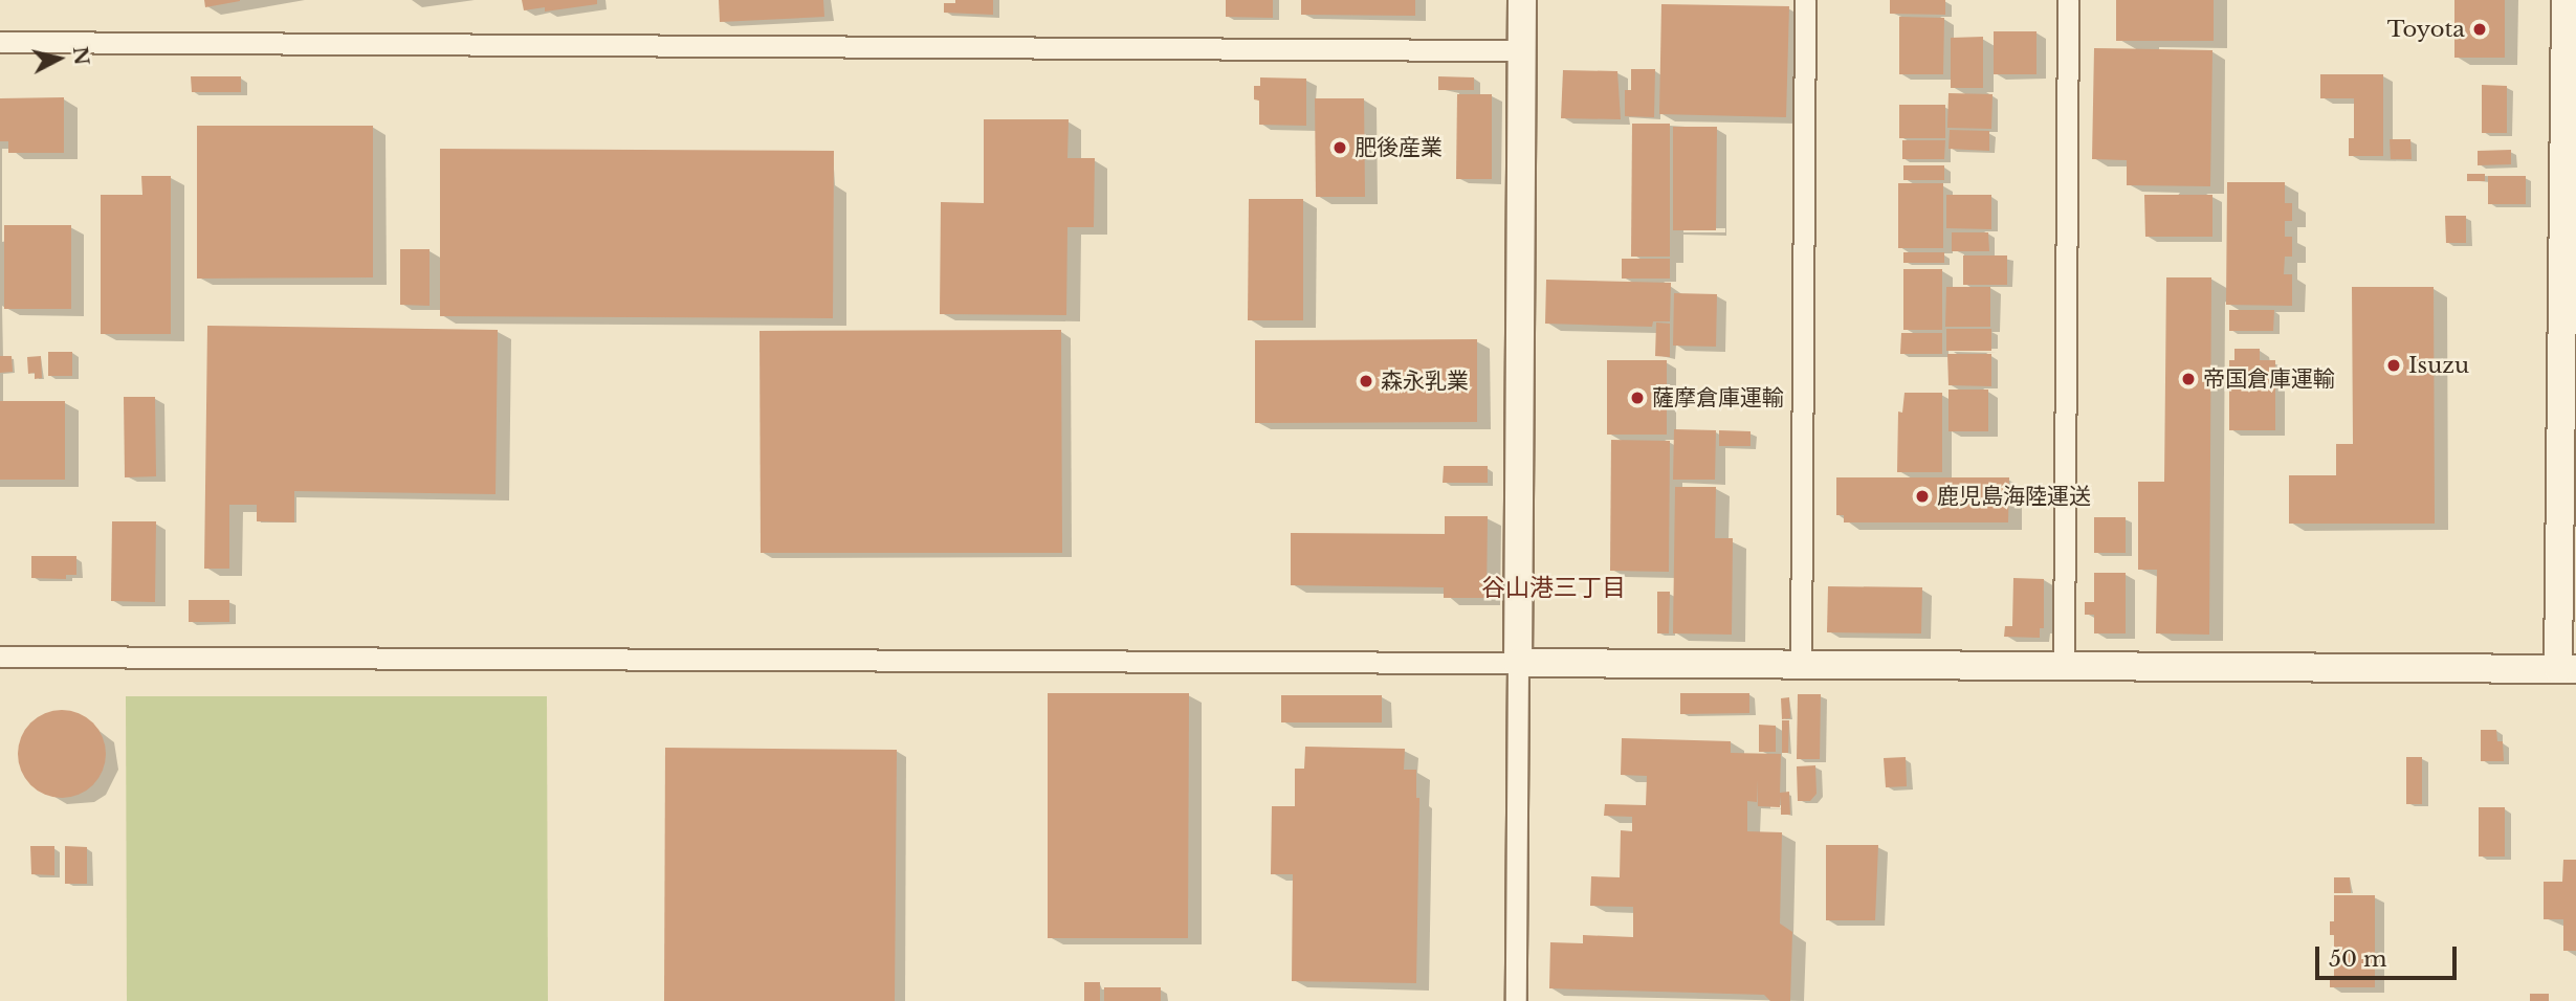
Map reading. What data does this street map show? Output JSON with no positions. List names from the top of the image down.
{
  "districts": ["谷山港三丁目"],
  "places": [
    "Toyota",
    "肥後産業",
    "Isuzu",
    "帝国倉庫運輸",
    "森永乳業",
    "薩摩倉庫運輸",
    "鹿児島海陸運送"
  ],
  "scale_bar": "50 m",
  "north": "right"
}
